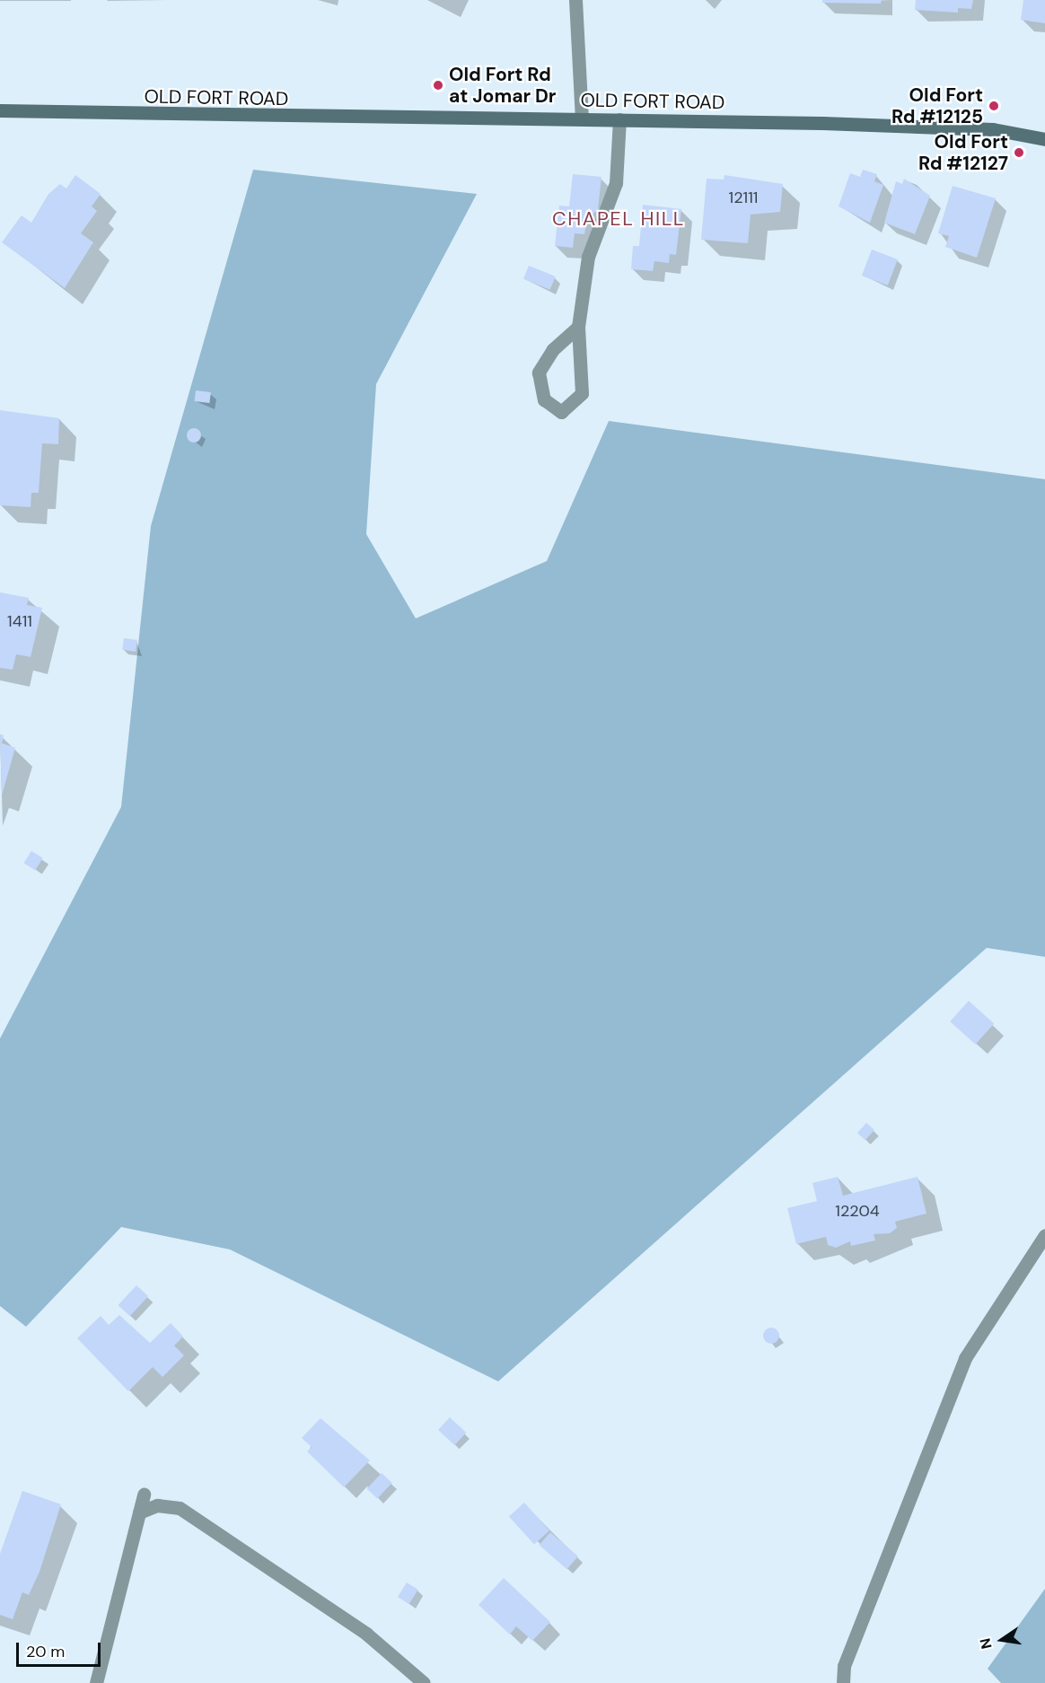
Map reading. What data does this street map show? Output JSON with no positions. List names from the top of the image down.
{
  "streets": {
    "main road": ["OLD FORT ROAD"]
  },
  "districts": ["CHAPEL HILL"],
  "places": ["Old Fort Rd at Jomar Dr", "Old Fort Rd #12125", "Old Fort Rd #12127"],
  "house_numbers": ["12111", "1411", "12204"],
  "scale_bar": "20 m",
  "north": "left"
}
